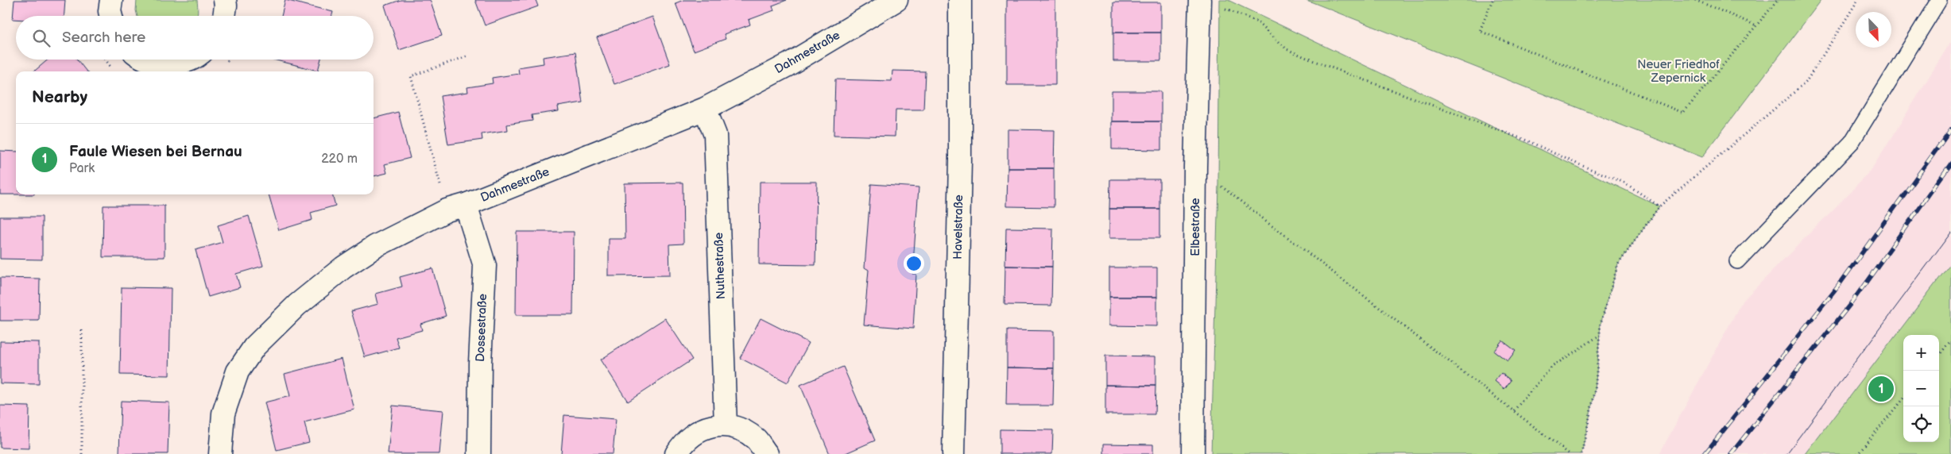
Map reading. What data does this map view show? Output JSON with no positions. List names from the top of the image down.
{
  "streets": {
    "street": [
      "Dahmestraße",
      "Havelstraße",
      "Elbestraße",
      "Nuthestraße",
      "Dossestraße"
    ]
  },
  "crossings": [
    ["Dahmestraße", "Nuthestraße"],
    ["Dahmestraße", "Dossestraße"]
  ],
  "parks": ["Neuer Friedhof Zepernick"],
  "north": "bottom right",
  "page": {
    "search": "Search here",
    "heading": "Nearby",
    "list": [
      {
        "mark": "1",
        "name": "Faule Wiesen bei Bernau",
        "note": "Park",
        "value": "220 m"
      }
    ],
    "map_buttons": ["+", "−"],
    "pins": "1"
  }
}
